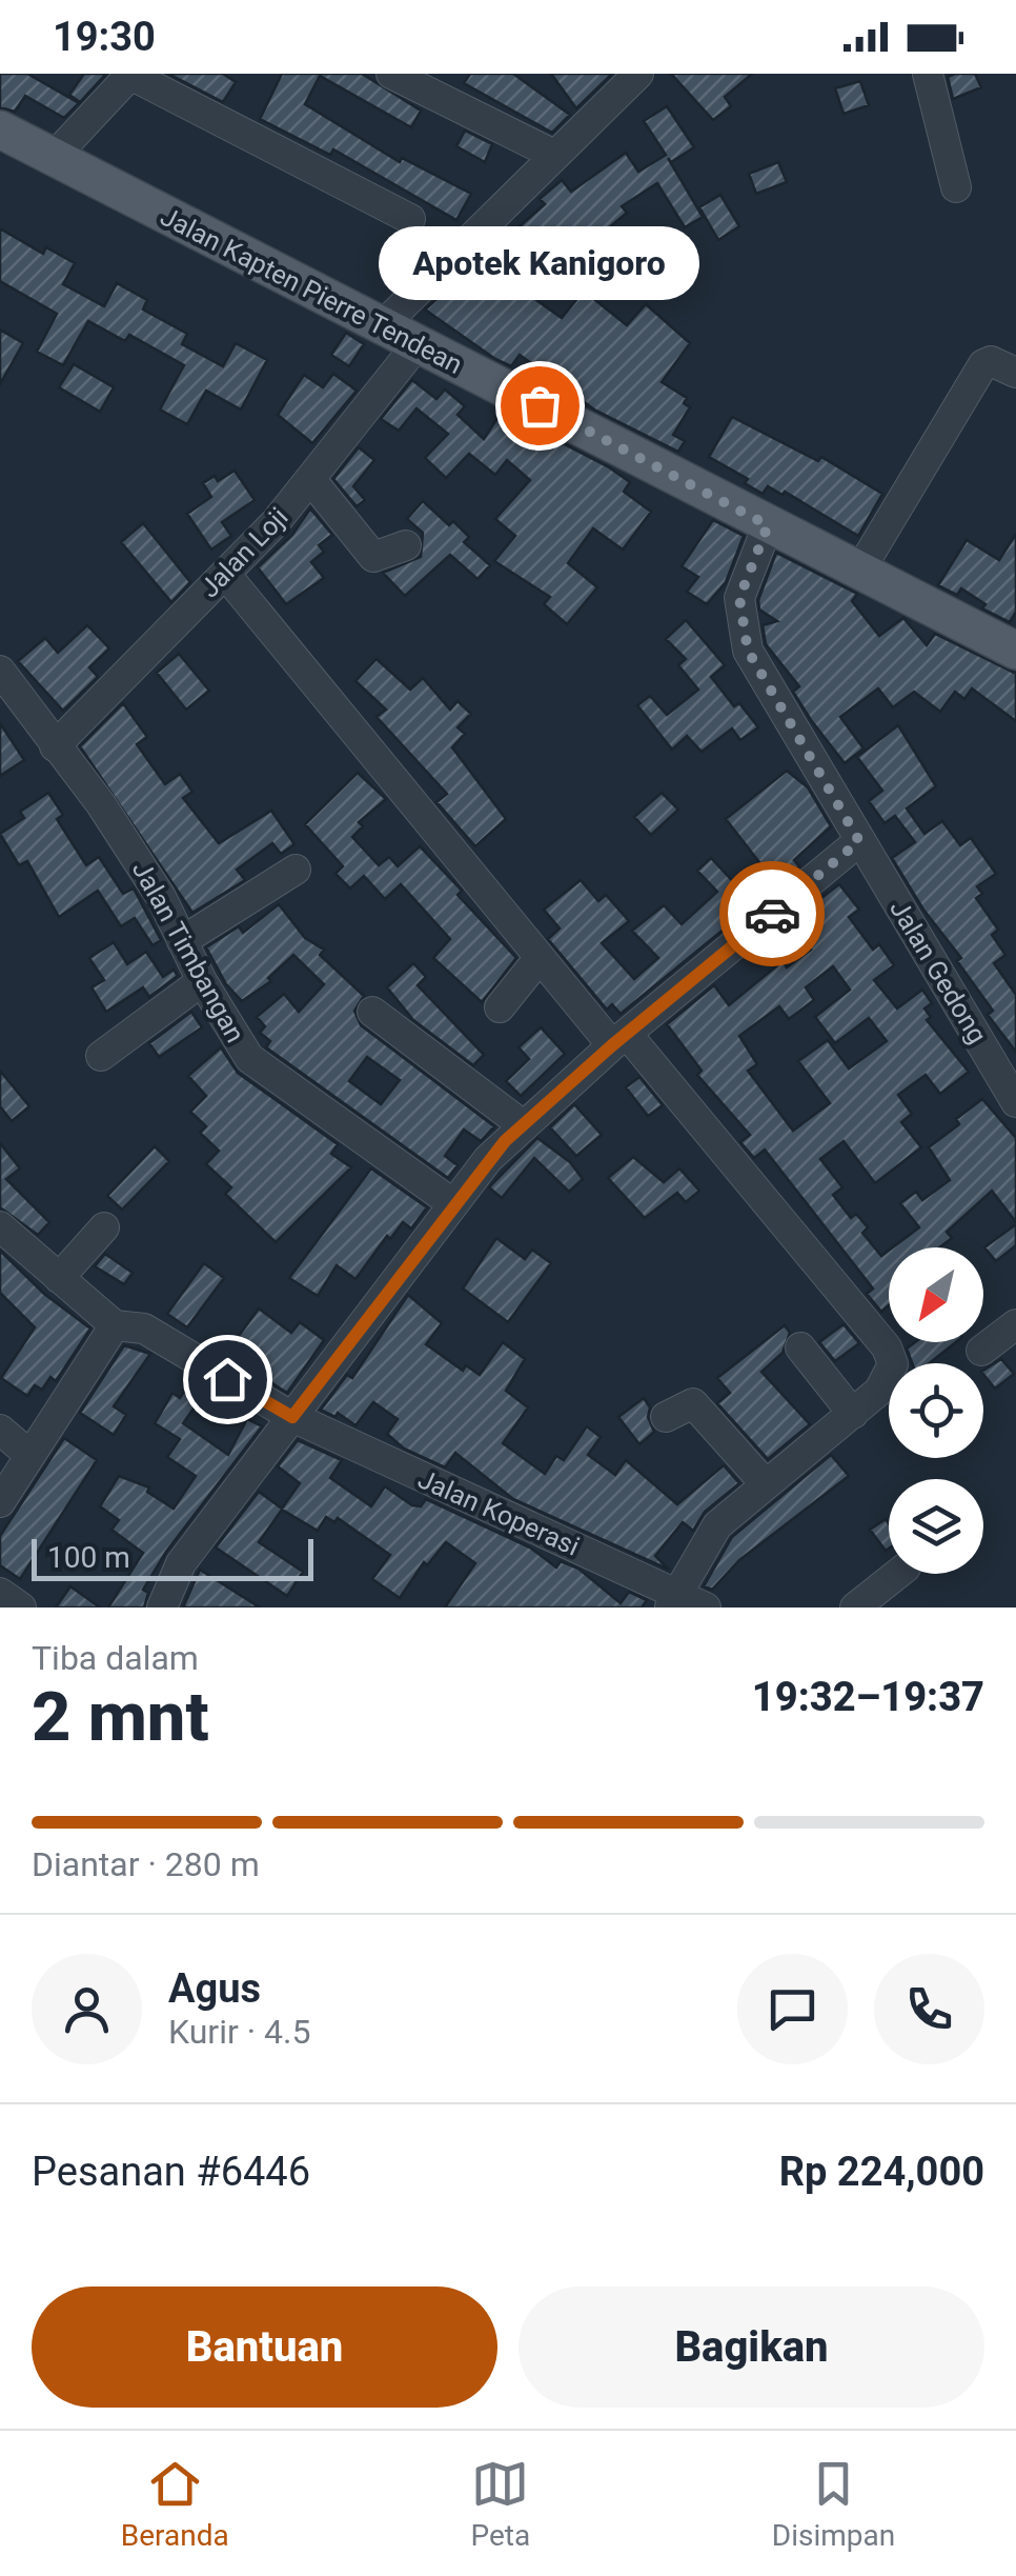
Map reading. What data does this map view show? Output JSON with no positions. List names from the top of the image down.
{
  "streets": {
    "main road": ["Jalan Kapten Pierre Tendean"],
    "street": [
      "Jalan Loji",
      "Jalan Timbangan",
      "Jalan Gedong",
      "Jalan Koperasi"
    ]
  },
  "crossings": [
    ["Jalan Kapten Pierre Tendean", "Jalan Loji"],
    ["Jalan Kapten Pierre Tendean", "Jalan Gedong"],
    ["Jalan Loji", "Jalan Timbangan"]
  ],
  "places": ["Apotek Kanigoro"],
  "scale_bar": "100 m",
  "north": "bottom left",
  "page": {
    "status": "19:30",
    "bubble": "Apotek Kanigoro",
    "scale": "100 m",
    "heading": ["2 mnt", "Tiba dalam", "19:32–19:37"],
    "panel": [
      "Agus",
      "Kurir · 4.5",
      "Pesanan #6446",
      "Rp 224,000"
    ],
    "bar": "Diantar · 280 m",
    "buttons": ["Bantuan", "Bagikan"],
    "tabs": ["Beranda", "Peta", "Disimpan"]
  }
}
